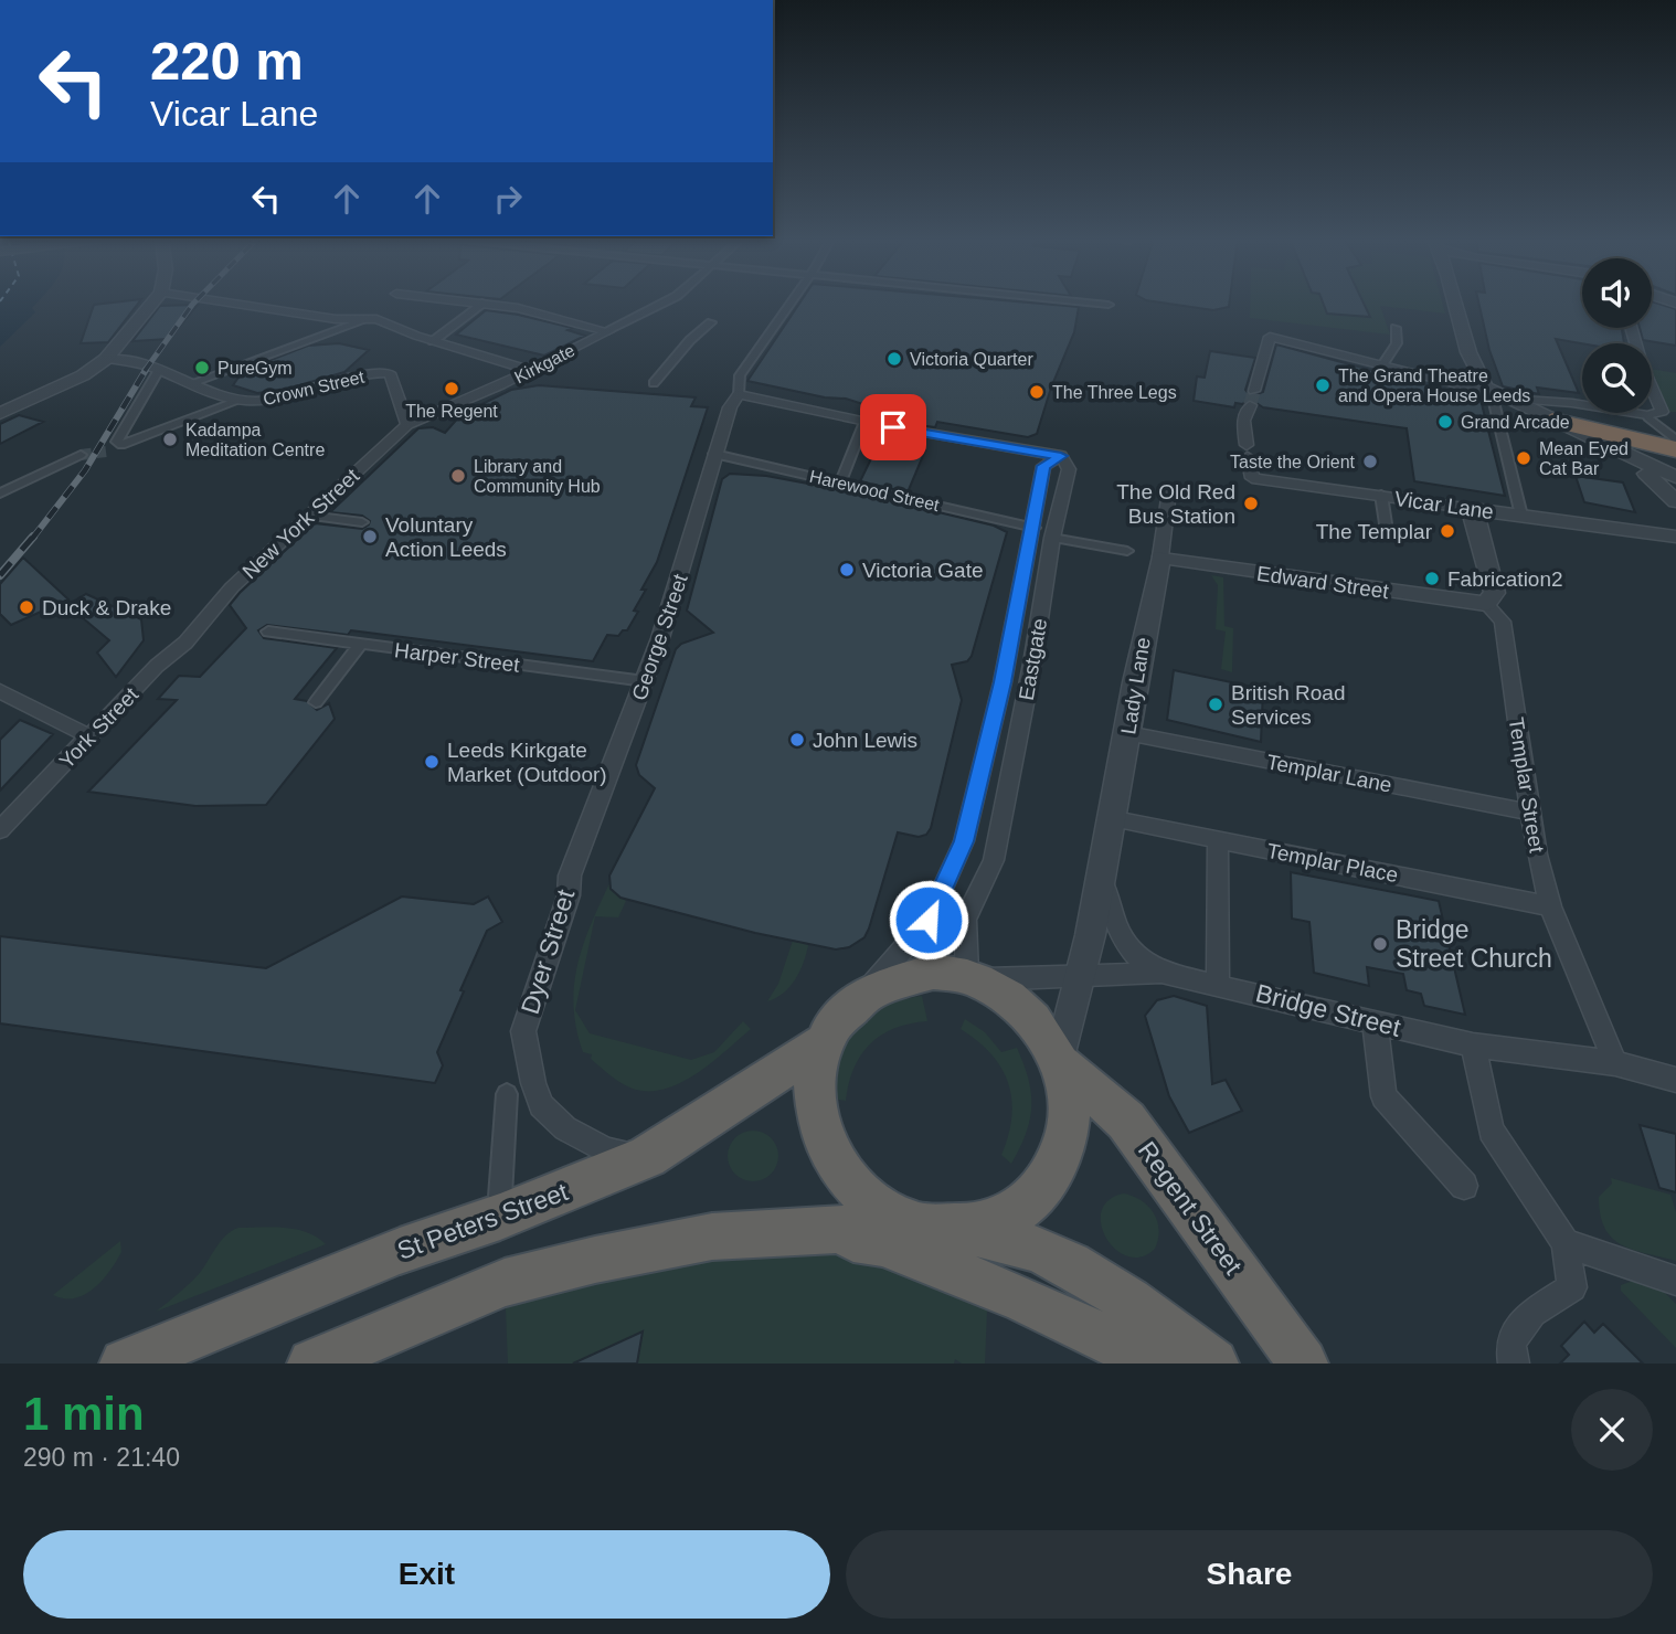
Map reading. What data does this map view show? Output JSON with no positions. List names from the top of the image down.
{
  "streets": {
    "highway": ["Eastgate", "Regent Street", "St Peters Street"],
    "street": [
      "Kirkgate",
      "Crown Street",
      "Harewood Street",
      "Vicar Lane",
      "New York Street",
      "Edward Street",
      "George Street",
      "Harper Street",
      "Lady Lane",
      "York Street",
      "Templar Lane",
      "Templar Street",
      "Templar Place",
      "Dyer Street",
      "Bridge Street"
    ]
  },
  "crossings": [
    ["Kirkgate", "Crown Street"],
    ["Kirkgate", "New York Street"],
    ["Crown Street", "New York Street"],
    ["Harewood Street", "George Street"],
    ["Harewood Street", "Eastgate"],
    ["New York Street", "York Street"],
    ["Edward Street", "Lady Lane"],
    ["Edward Street", "Templar Street"],
    ["George Street", "Harper Street"],
    ["George Street", "Dyer Street"],
    ["Eastgate", "Lady Lane"],
    ["Eastgate", "Bridge Street"],
    ["Eastgate", "Regent Street"],
    ["Eastgate", "St Peters Street"],
    ["Lady Lane", "Templar Lane"],
    ["Lady Lane", "Templar Place"],
    ["Lady Lane", "Bridge Street"],
    ["Lady Lane", "Regent Street"],
    ["Lady Lane", "St Peters Street"],
    ["Templar Lane", "Templar Street"],
    ["Templar Street", "Templar Place"],
    ["Templar Street", "Bridge Street"],
    ["Dyer Street", "St Peters Street"],
    ["Bridge Street", "Regent Street"],
    ["Bridge Street", "St Peters Street"],
    ["Regent Street", "St Peters Street"]
  ],
  "places": [
    "Victoria Quarter",
    "PureGym",
    "The Grand Theatre and Opera House Leeds",
    "The Regent",
    "The Three Legs",
    "Grand Arcade",
    "Kadampa Meditation Centre",
    "Mean Eyed Cat Bar",
    "Taste the Orient",
    "Library and Community Hub",
    "The Old Red Bus Station",
    "The Templar",
    "Voluntary Action Leeds",
    "Victoria Gate",
    "Fabrication2",
    "Duck & Drake",
    "British Road Services",
    "John Lewis",
    "Leeds Kirkgate Market (Outdoor)",
    "Bridge Street Church"
  ],
  "page": {
    "turn": ["220 m", "Vicar Lane"],
    "heading": ["1 min", "290 m · 21:40"],
    "buttons": ["Exit", "Share"]
  }
}
